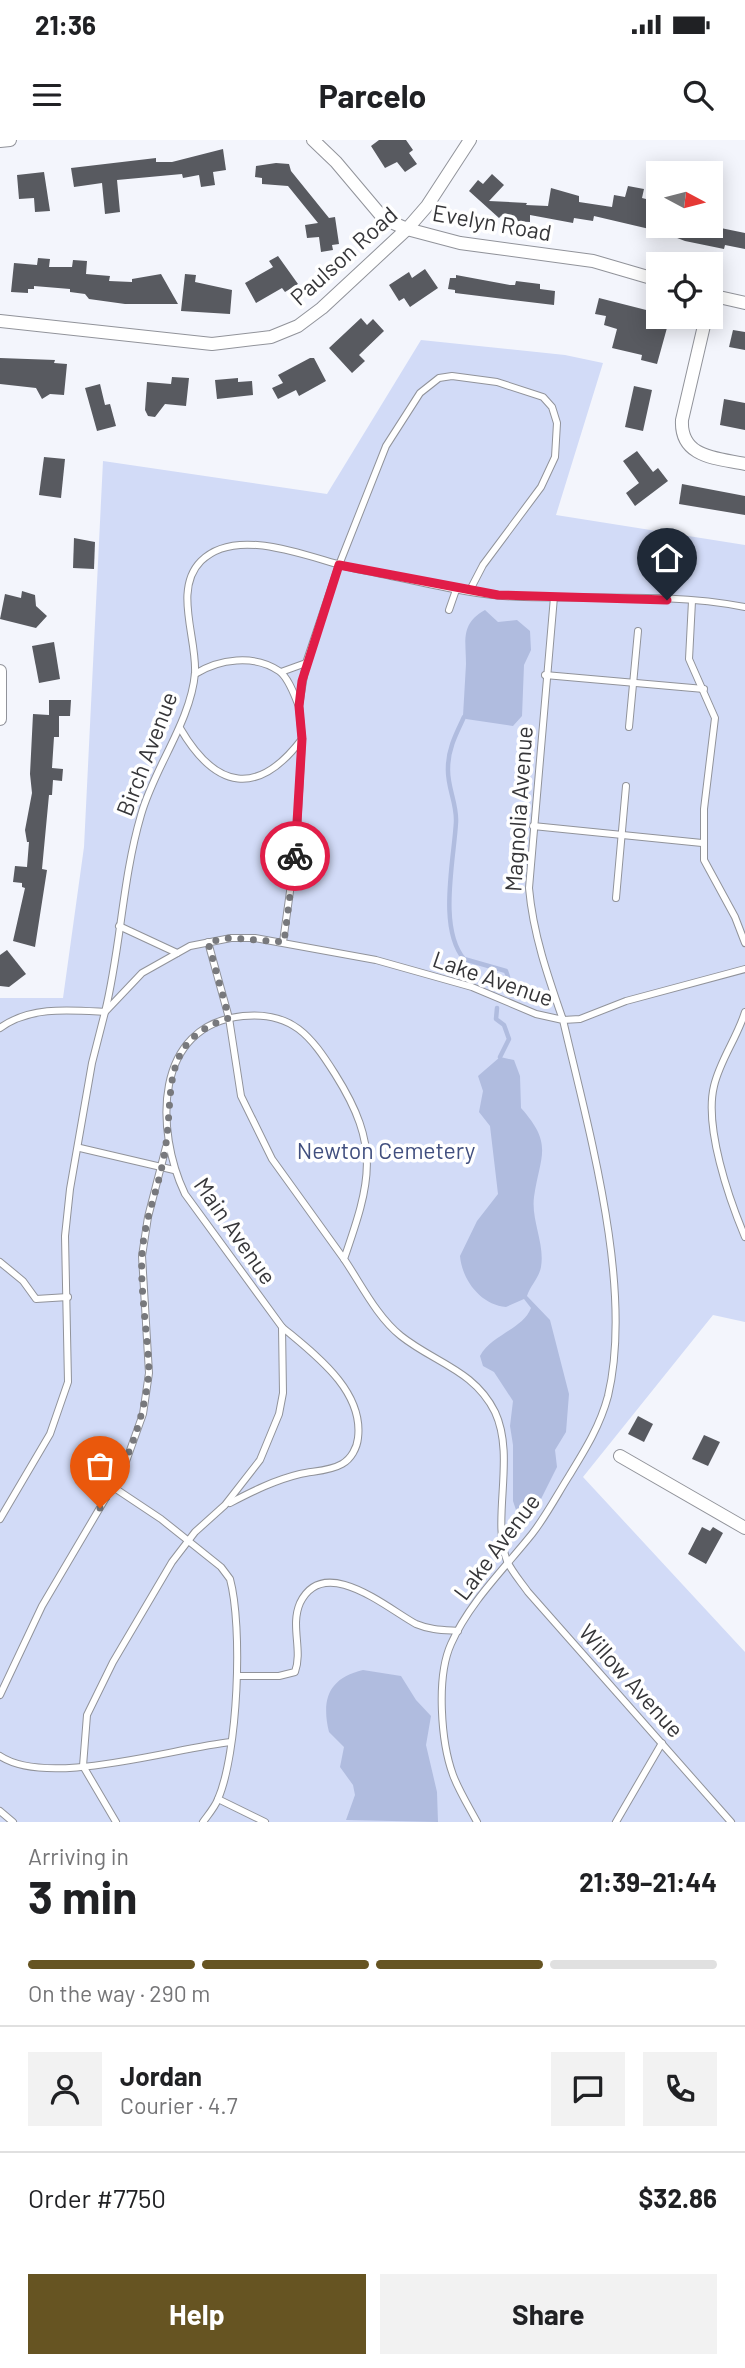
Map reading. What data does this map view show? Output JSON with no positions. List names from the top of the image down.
{
  "streets": {
    "street": ["Evelyn Road", "Paulson Road"],
    "lane": [
      "Birch Avenue",
      "Magnolia Avenue",
      "Lake Avenue",
      "Main Avenue",
      "Willow Avenue"
    ]
  },
  "crossings": [
    ["Evelyn Road", "Paulson Road"],
    ["Birch Avenue", "Magnolia Avenue"],
    ["Birch Avenue", "Lake Avenue"],
    ["Magnolia Avenue", "Lake Avenue"],
    ["Lake Avenue", "Willow Avenue"]
  ],
  "parks": ["Newton Cemetery"],
  "north": "right",
  "page": {
    "status": "21:36",
    "header": "Parcelo",
    "heading": ["3 min", "Arriving in", "21:39–21:44"],
    "panel": [
      "Jordan",
      "Courier · 4.7",
      "Order #7750",
      "$32.86"
    ],
    "bar": "On the way · 290 m",
    "buttons": ["Help", "Share"]
  }
}
